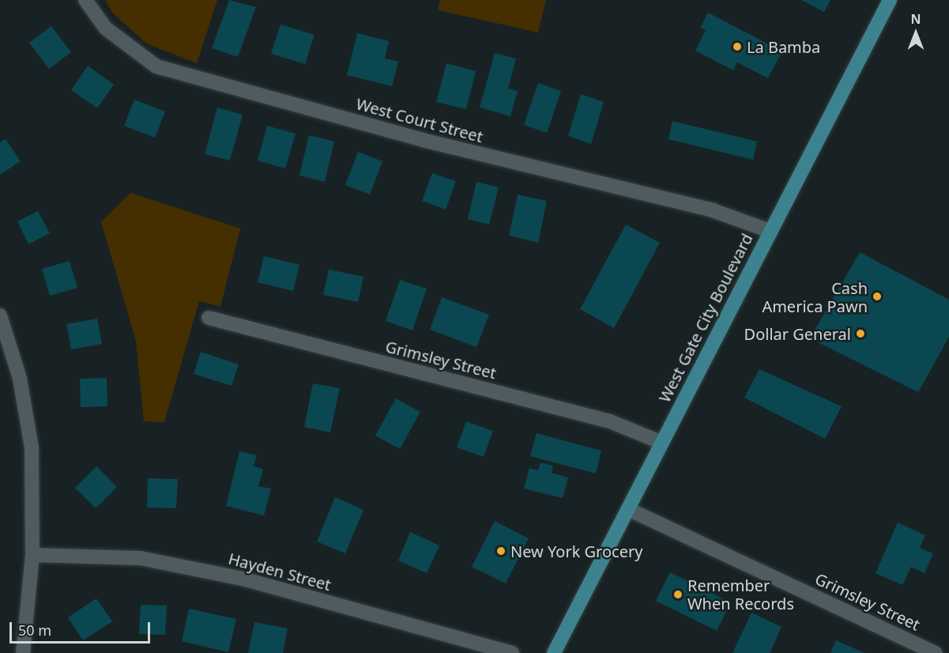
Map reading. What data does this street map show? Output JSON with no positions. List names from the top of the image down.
{
  "streets": {
    "main road": ["West Gate City Boulevard"],
    "street": ["West Court Street", "Grimsley Street", "Hayden Street"]
  },
  "crossings": [
    ["West Court Street", "West Gate City Boulevard"],
    ["West Gate City Boulevard", "Grimsley Street"]
  ],
  "places": [
    "La Bamba",
    "Cash America Pawn",
    "Dollar General",
    "New York Grocery",
    "Remember When Records"
  ],
  "scale_bar": "50 m",
  "north": "top"
}
